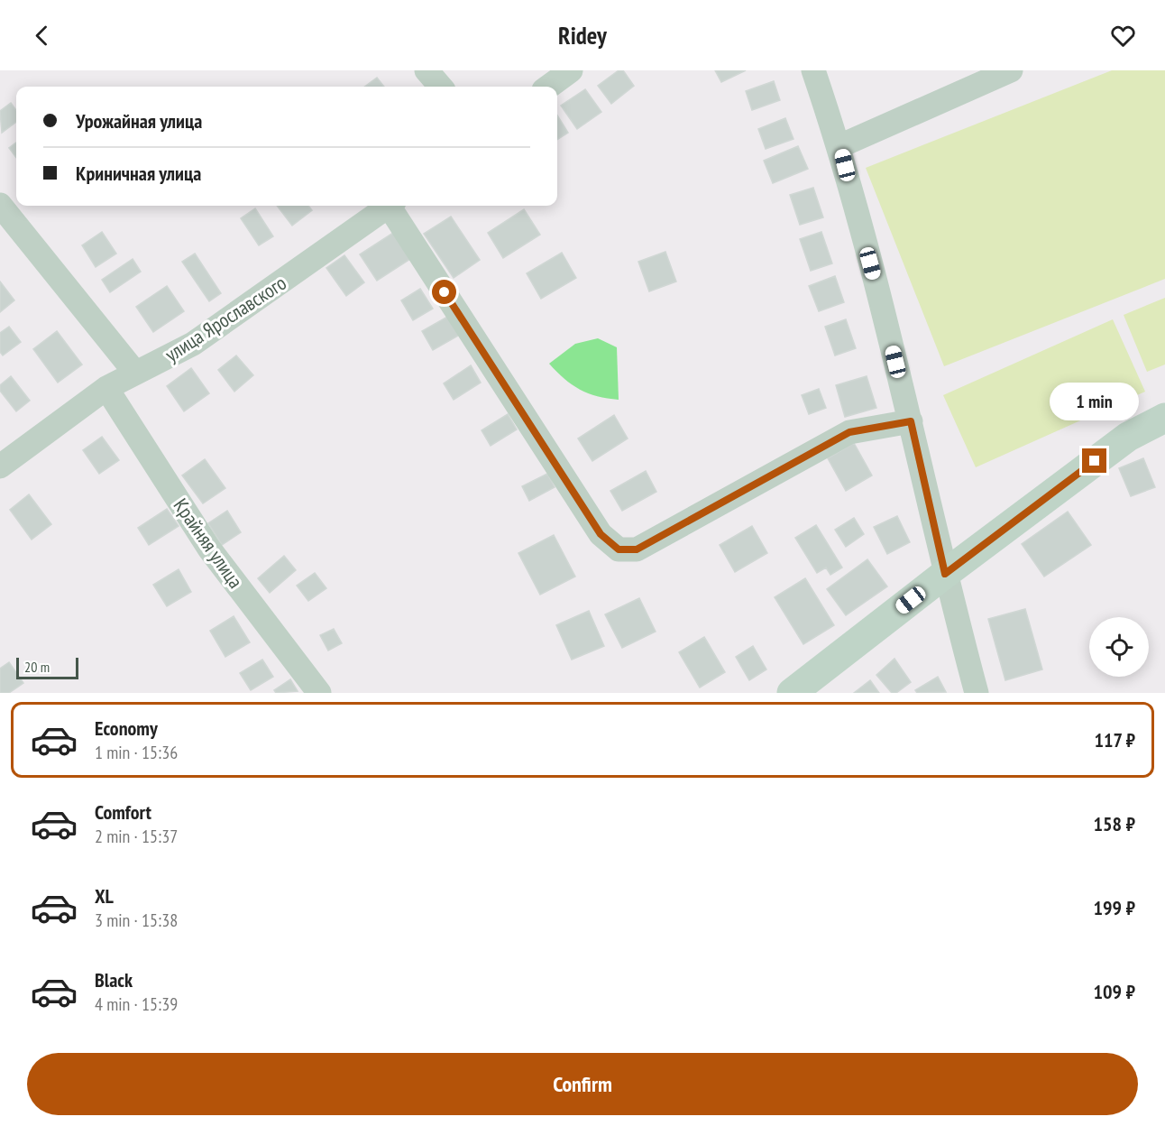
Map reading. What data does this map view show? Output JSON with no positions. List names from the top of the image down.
{
  "streets": {
    "street": ["улица Ярославского", "Крайняя улица"]
  },
  "crossings": [
    ["улица Ярославского", "Крайняя улица"]
  ],
  "scale_bar": "20 m",
  "page": {
    "header": "Ridey",
    "banner": ["Урожайная улица", "Криничная улица"],
    "bubble": "1 min",
    "scale": "20 m",
    "list": [
      {
        "name": "Economy",
        "note": "1 min · 15:36",
        "value": "117 ₽"
      },
      {
        "name": "Comfort",
        "note": "2 min · 15:37",
        "value": "158 ₽"
      },
      {
        "name": "XL",
        "note": "3 min · 15:38",
        "value": "199 ₽"
      },
      {
        "name": "Black",
        "note": "4 min · 15:39",
        "value": "109 ₽"
      }
    ],
    "buttons": "Confirm"
  }
}
